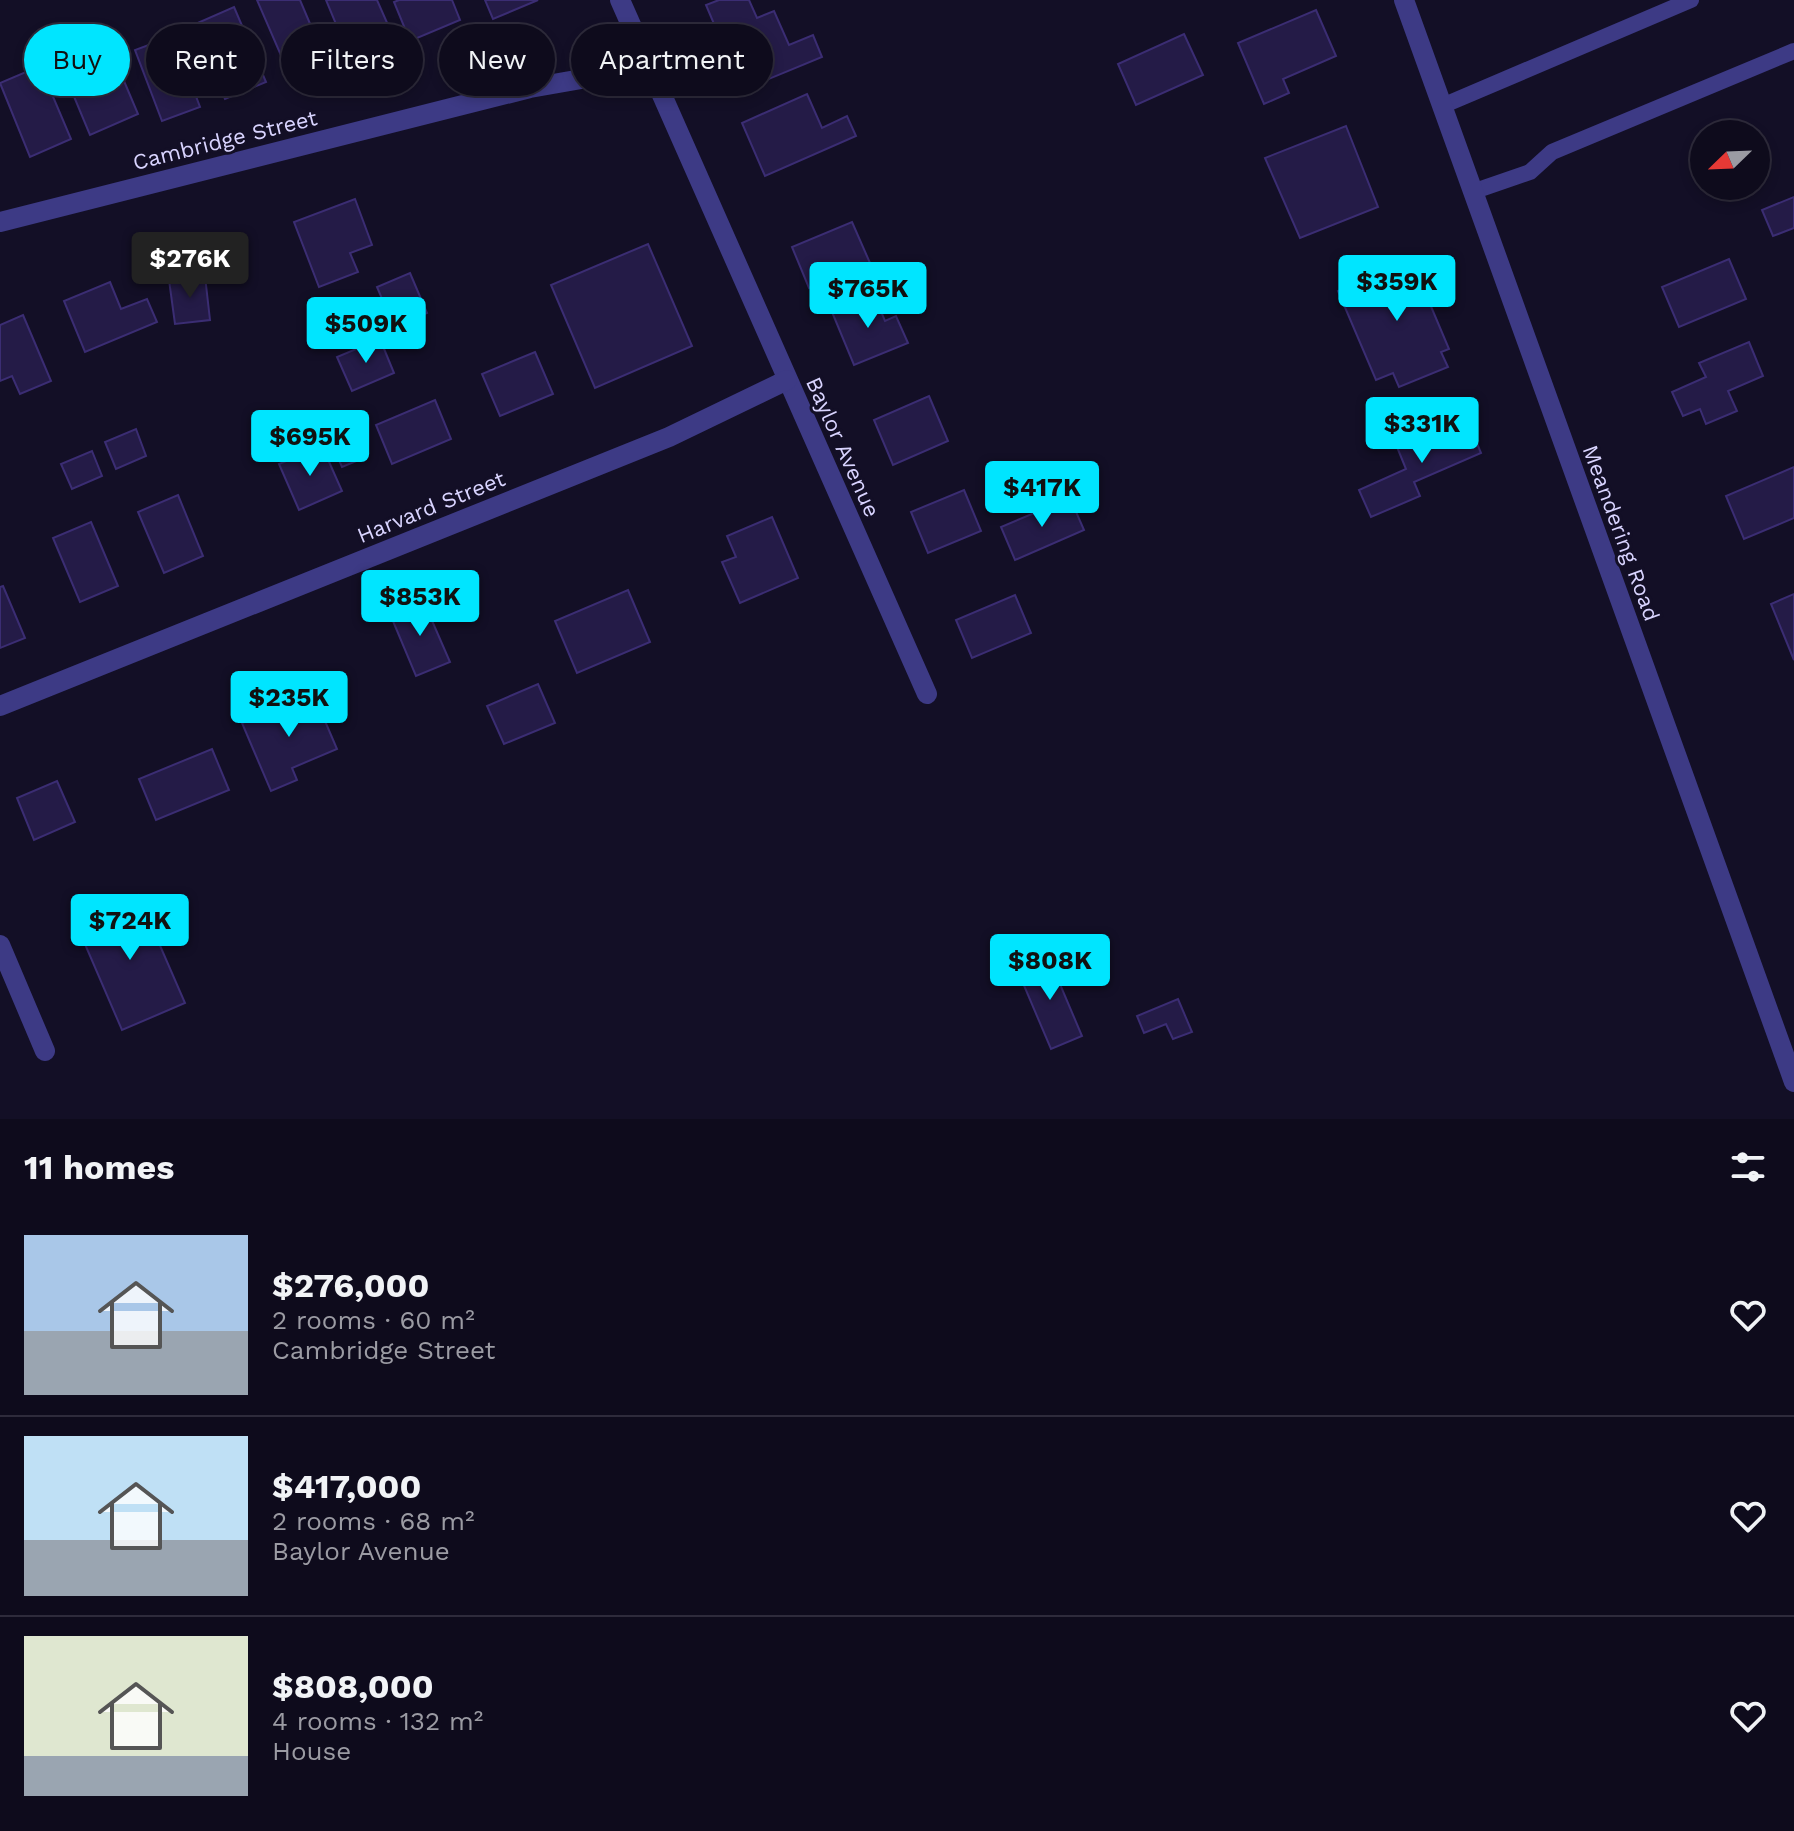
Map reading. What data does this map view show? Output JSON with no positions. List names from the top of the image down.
{
  "streets": {
    "street": [
      "Cambridge Street",
      "Baylor Avenue",
      "Harvard Street",
      "Meandering Road"
    ]
  },
  "crossings": [
    ["Baylor Avenue", "Harvard Street"]
  ],
  "north": "bottom left",
  "page": {
    "chip": [
      "Buy",
      "Rent",
      "Filters",
      "New",
      "Apartment"
    ],
    "price": [
      "$276K",
      "$359K",
      "$765K",
      "$509K",
      "$331K",
      "$695K",
      "$417K",
      "$853K",
      "$235K",
      "$724K",
      "$808K"
    ],
    "heading": "11 homes",
    "list": [
      {
        "name": "$276,000",
        "note": "2 rooms · 60 m² · Cambridge Street"
      },
      {
        "name": "$417,000",
        "note": "2 rooms · 68 m² · Baylor Avenue"
      },
      {
        "name": "$808,000",
        "note": "4 rooms · 132 m² · House"
      }
    ]
  }
}
